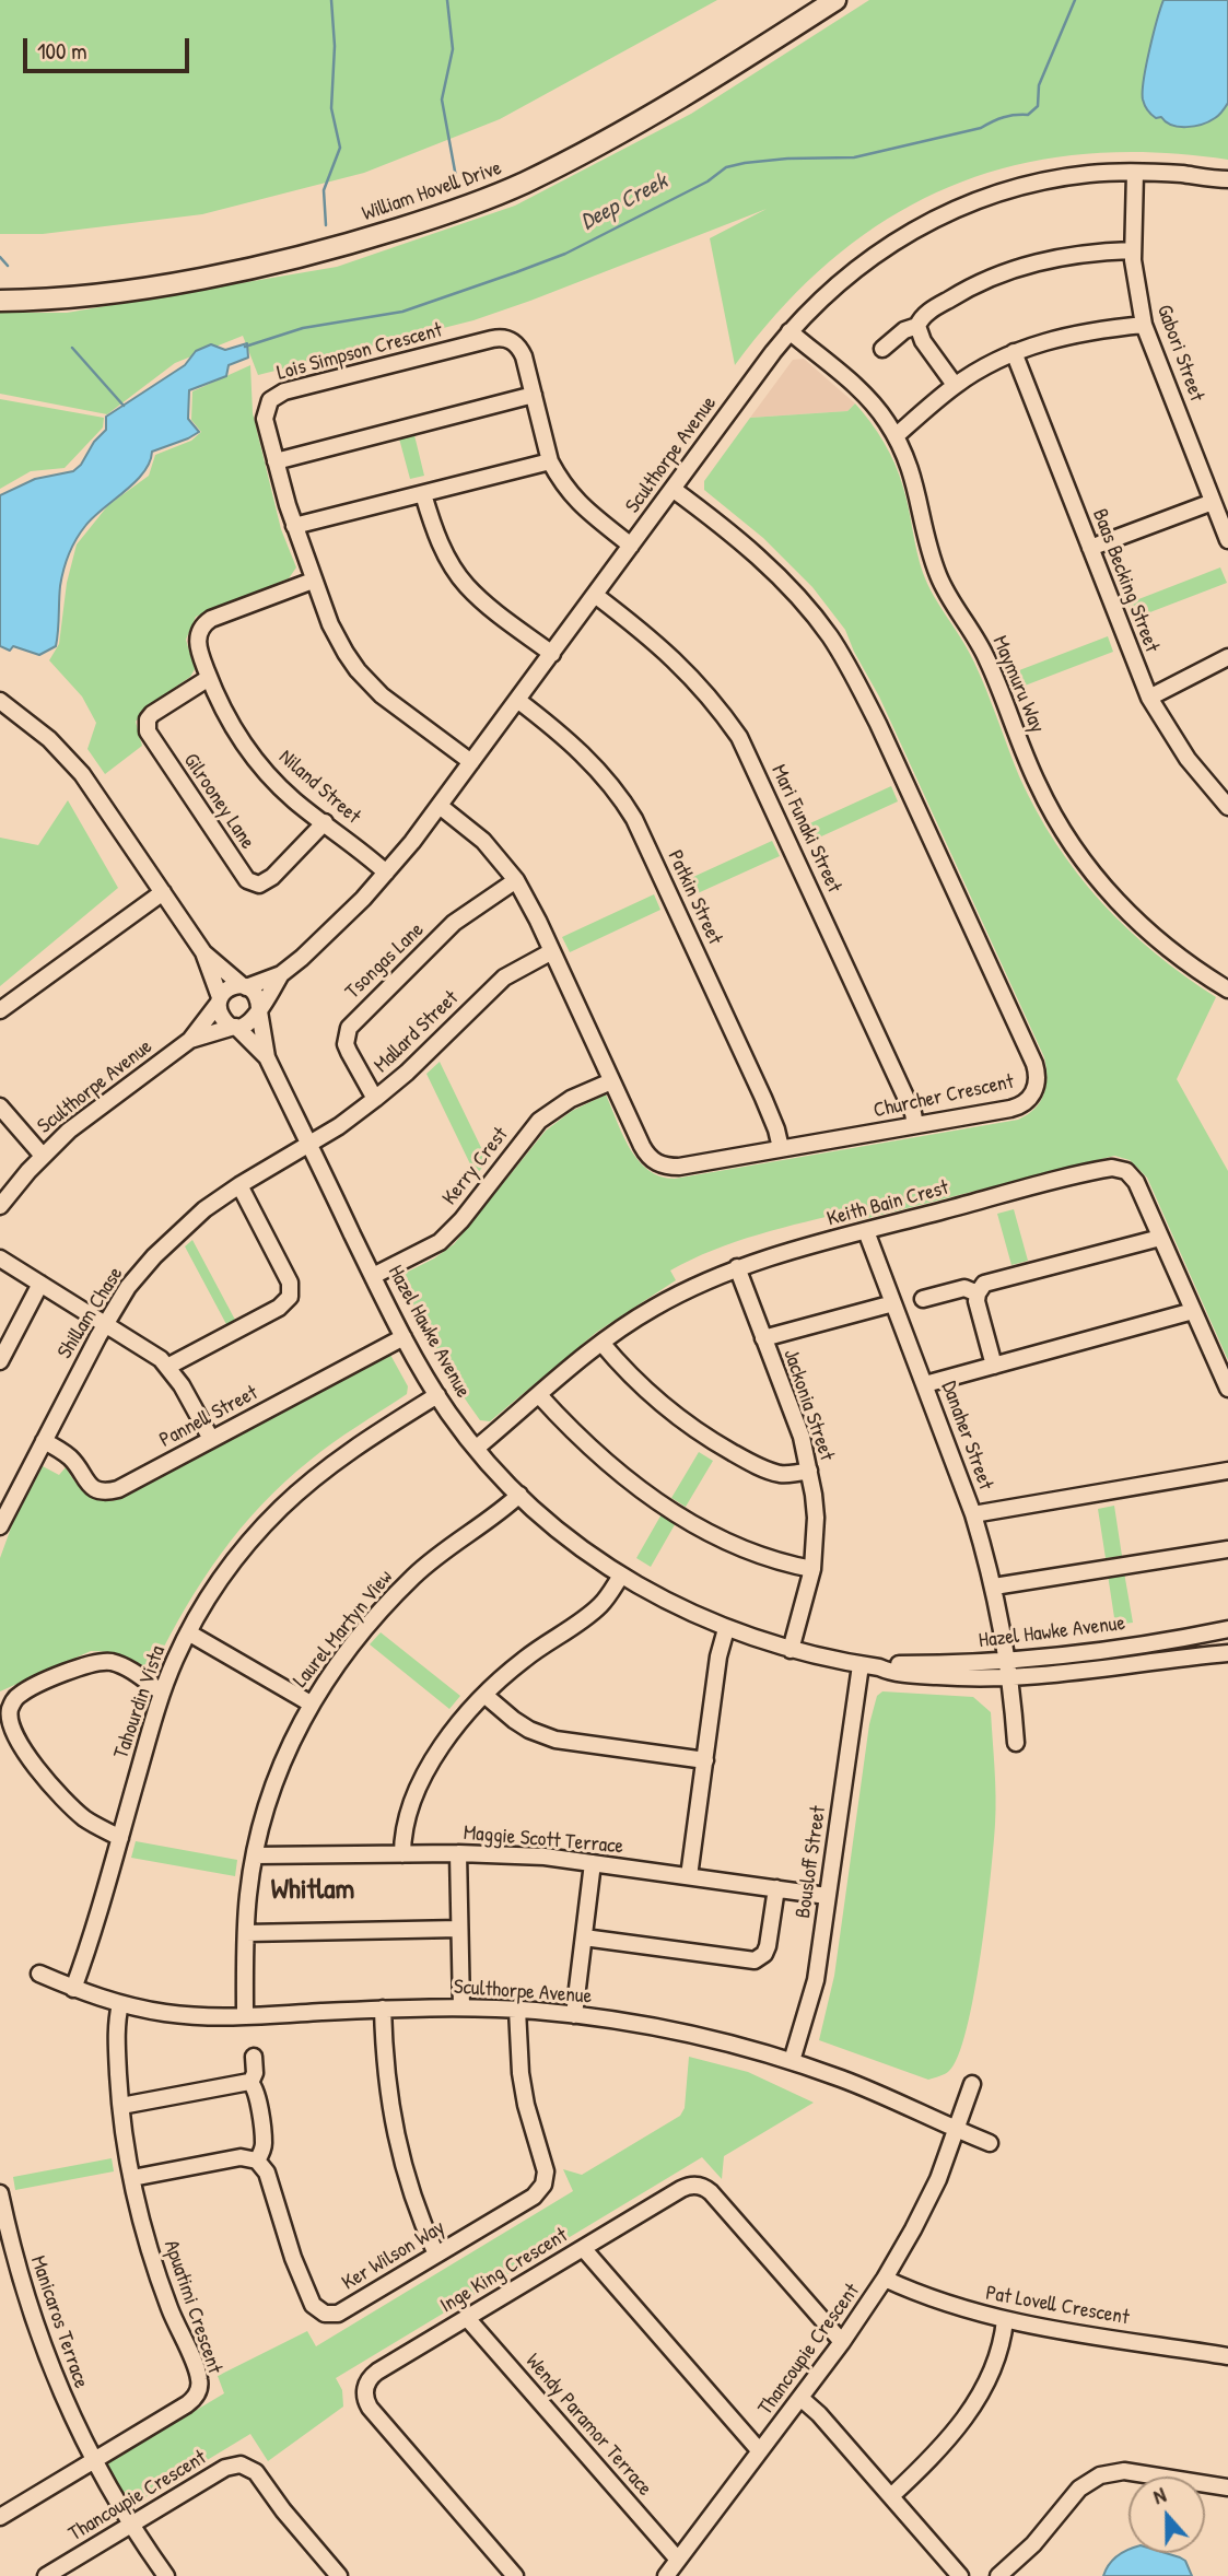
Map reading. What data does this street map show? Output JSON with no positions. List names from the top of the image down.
{
  "streets": {
    "main road": ["William Hovell Drive"],
    "street": [
      "Lois Simpson Crescent",
      "Gabori Street",
      "Sculthorpe Avenue",
      "Baas Becking Street",
      "Maymuru Way",
      "Niland Street",
      "Gilrooney Lane",
      "Mari Funaki Street",
      "Patkin Street",
      "Tsongas Lane",
      "Mallard Street",
      "Churcher Crescent",
      "Kerry Crest",
      "Keith Bain Crest",
      "Shillam Chase",
      "Hazel Hawke Avenue",
      "Jackonia Street",
      "Pannell Street",
      "Danaher Street",
      "Laurel Martyn View",
      "Tahourdin Vista",
      "Maggie Scott Terrace",
      "Bousloff Street",
      "Ker Wilson Way",
      "Inge King Crescent",
      "Pat Lovell Crescent",
      "Apuatimi Crescent",
      "Manicaros Terrace",
      "Thancoupie Crescent",
      "Wendy Paramor Terrace"
    ]
  },
  "crossings": [
    ["Lois Simpson Crescent", "Sculthorpe Avenue"],
    ["Lois Simpson Crescent", "Niland Street"],
    ["Gabori Street", "Sculthorpe Avenue"],
    ["Sculthorpe Avenue", "Maymuru Way"],
    ["Sculthorpe Avenue", "Niland Street"],
    ["Sculthorpe Avenue", "Mari Funaki Street"],
    ["Sculthorpe Avenue", "Patkin Street"],
    ["Sculthorpe Avenue", "Churcher Crescent"],
    ["Sculthorpe Avenue", "Hazel Hawke Avenue"],
    ["Sculthorpe Avenue", "Laurel Martyn View"],
    ["Sculthorpe Avenue", "Tahourdin Vista"],
    ["Sculthorpe Avenue", "Bousloff Street"],
    ["Sculthorpe Avenue", "Ker Wilson Way"],
    ["Sculthorpe Avenue", "Apuatimi Crescent"],
    ["Sculthorpe Avenue", "Thancoupie Crescent"],
    ["Niland Street", "Gilrooney Lane"],
    ["Mari Funaki Street", "Churcher Crescent"],
    ["Patkin Street", "Churcher Crescent"],
    ["Tsongas Lane", "Mallard Street"],
    ["Tsongas Lane", "Churcher Crescent"],
    ["Mallard Street", "Churcher Crescent"],
    ["Mallard Street", "Shillam Chase"],
    ["Mallard Street", "Hazel Hawke Avenue"],
    ["Churcher Crescent", "Kerry Crest"],
    ["Kerry Crest", "Hazel Hawke Avenue"],
    ["Keith Bain Crest", "Hazel Hawke Avenue"],
    ["Keith Bain Crest", "Jackonia Street"],
    ["Keith Bain Crest", "Danaher Street"],
    ["Shillam Chase", "Hazel Hawke Avenue"],
    ["Shillam Chase", "Pannell Street"],
    ["Hazel Hawke Avenue", "Jackonia Street"],
    ["Hazel Hawke Avenue", "Pannell Street"],
    ["Hazel Hawke Avenue", "Danaher Street"],
    ["Hazel Hawke Avenue", "Laurel Martyn View"],
    ["Hazel Hawke Avenue", "Tahourdin Vista"],
    ["Hazel Hawke Avenue", "Bousloff Street"],
    ["Laurel Martyn View", "Maggie Scott Terrace"],
    ["Maggie Scott Terrace", "Bousloff Street"],
    ["Inge King Crescent", "Thancoupie Crescent"],
    ["Inge King Crescent", "Wendy Paramor Terrace"],
    ["Pat Lovell Crescent", "Thancoupie Crescent"],
    ["Apuatimi Crescent", "Manicaros Terrace"],
    ["Manicaros Terrace", "Thancoupie Crescent"],
    ["Thancoupie Crescent", "Wendy Paramor Terrace"]
  ],
  "districts": ["Whitlam"],
  "water": ["Deep Creek"],
  "scale_bar": "100 m",
  "north": "top"
}
